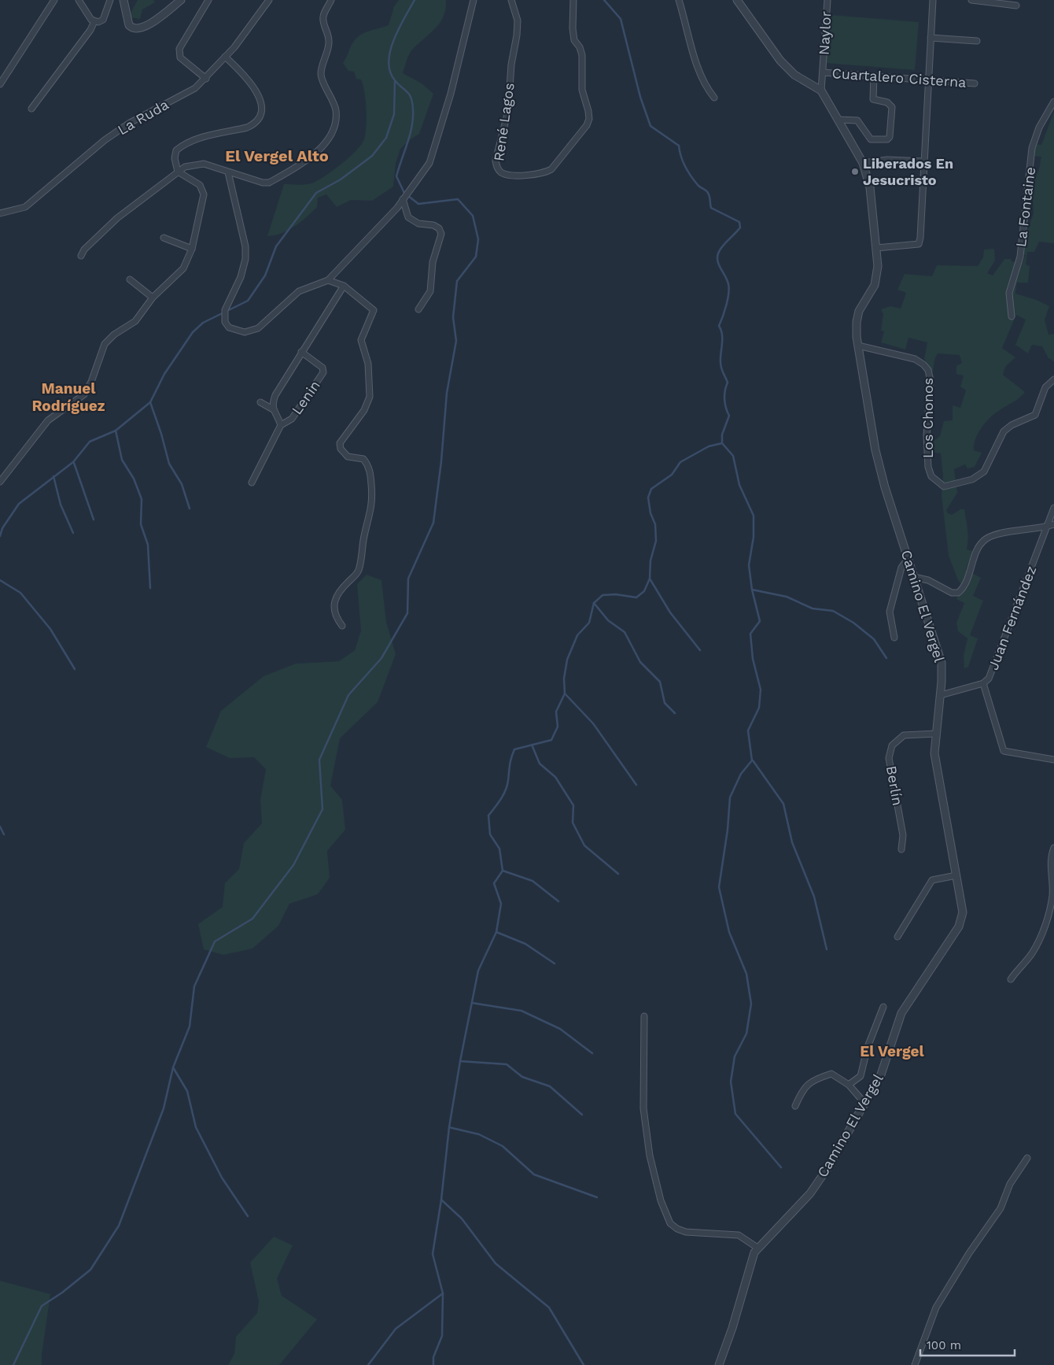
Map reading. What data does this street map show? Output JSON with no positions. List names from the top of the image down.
{
  "streets": {
    "street": [
      "Naylor",
      "Cuartalero Cisterna",
      "La Ruda",
      "René Lagos",
      "La Fontaine",
      "Lenin",
      "Los Chonos",
      "Camino El Vergel",
      "Juan Fernández",
      "Berlín"
    ]
  },
  "crossings": [
    ["Naylor", "Cuartalero Cisterna"],
    ["Naylor", "Camino El Vergel"],
    ["Los Chonos", "Camino El Vergel"],
    ["Camino El Vergel", "Juan Fernández"],
    ["Camino El Vergel", "Berlín"]
  ],
  "districts": ["El Vergel Alto", "Manuel Rodríguez", "El Vergel"],
  "places": ["Liberados En Jesucristo"],
  "scale_bar": "100 m"
}
